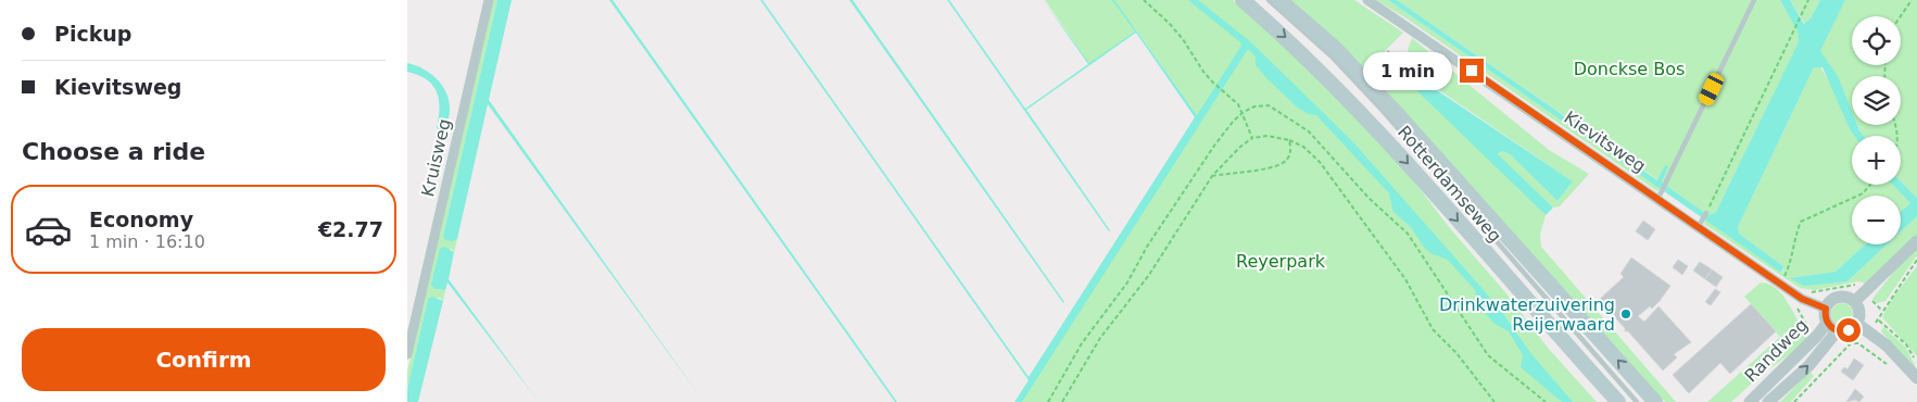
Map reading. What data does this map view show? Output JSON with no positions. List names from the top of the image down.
{
  "streets": {
    "main road": ["Rotterdamseweg"],
    "street": ["Kievitsweg", "Kruisweg", "Randweg"]
  },
  "crossings": [
    ["Kievitsweg", "Randweg"]
  ],
  "parks": ["Donckse Bos", "Reyerpark"],
  "places": ["Drinkwaterzuivering Reijerwaard"],
  "page": {
    "banner": ["Pickup", "Kievitsweg"],
    "map_buttons": ["+", "−"],
    "bubble": "1 min",
    "heading": "Choose a ride",
    "list": [
      {
        "name": "Economy",
        "note": "1 min · 16:10",
        "value": "€2.77"
      }
    ],
    "buttons": "Confirm"
  }
}
